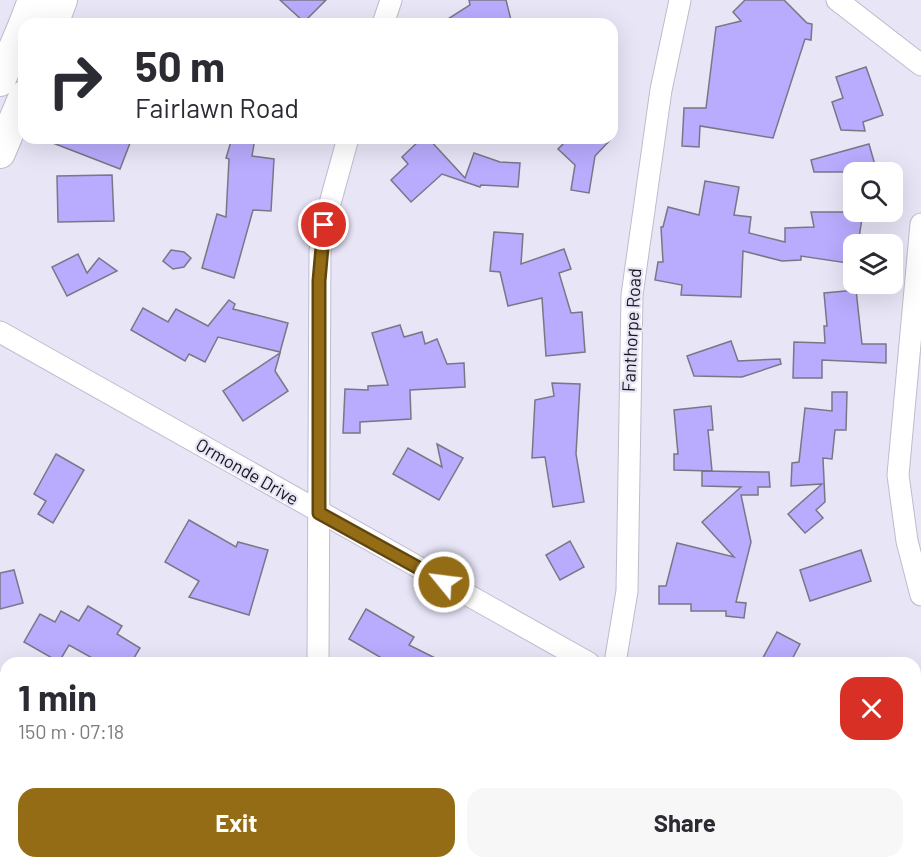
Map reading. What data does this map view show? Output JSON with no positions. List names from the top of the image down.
{
  "streets": {
    "street": ["Fanthorpe Road", "Ormonde Drive"]
  },
  "page": {
    "turn": ["50 m", "Fairlawn Road"],
    "heading": ["1 min", "150 m · 07:18"],
    "buttons": ["Exit", "Share"]
  }
}
